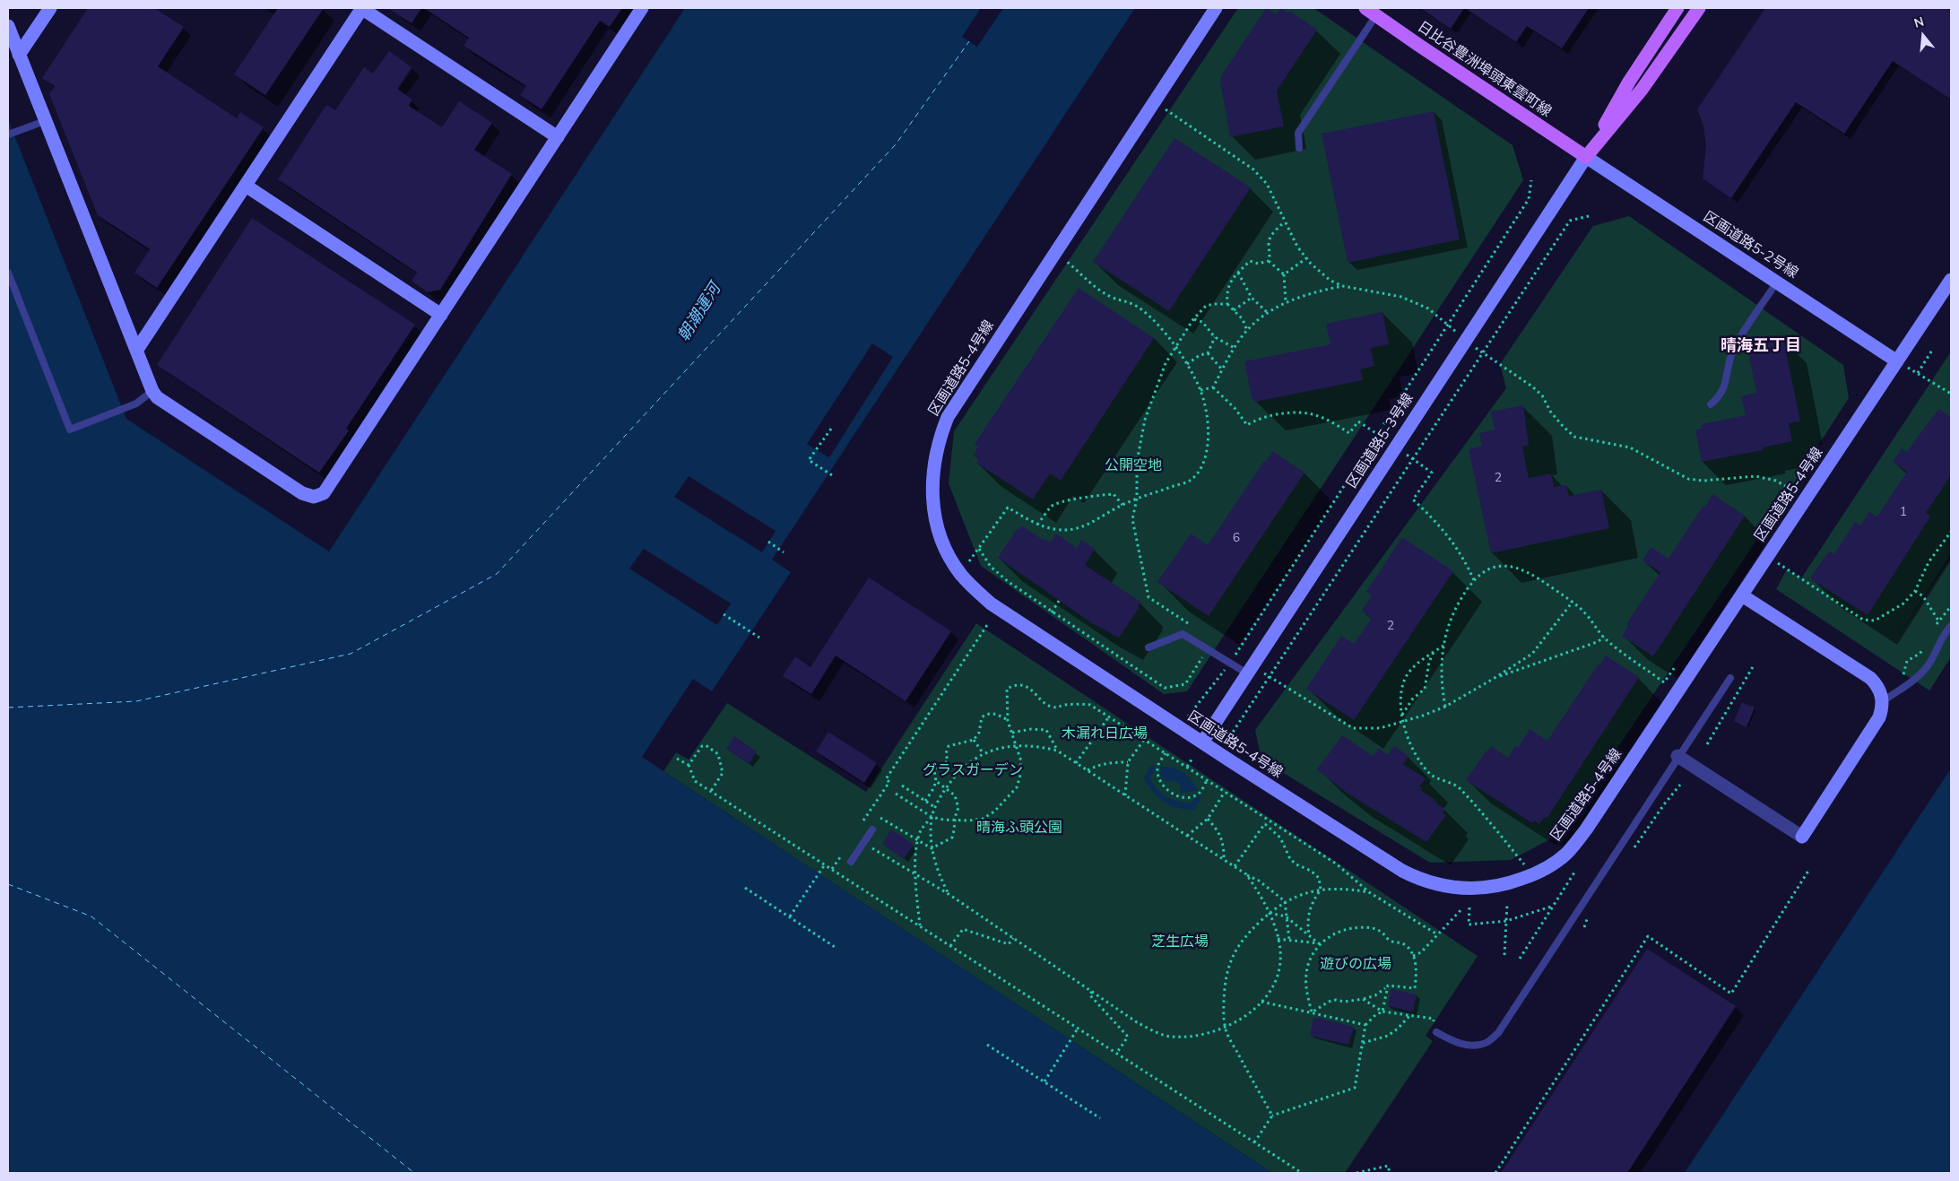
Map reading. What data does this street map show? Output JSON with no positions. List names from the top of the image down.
{
  "streets": {
    "main road": ["日比谷豊洲埠頭東雲町線"],
    "street": ["区画道路5-2号線", "区画道路5-4号線", "区画道路5-3号線"]
  },
  "crossings": [
    ["日比谷豊洲埠頭東雲町線", "区画道路5-2号線"],
    ["日比谷豊洲埠頭東雲町線", "区画道路5-3号線"],
    ["区画道路5-2号線", "区画道路5-4号線"],
    ["区画道路5-2号線", "区画道路5-3号線"],
    ["区画道路5-4号線", "区画道路5-3号線"]
  ],
  "districts": ["晴海五丁目"],
  "water": ["朝潮運河"],
  "parks": [
    "公開空地",
    "木漏れ日広場",
    "グラスガーデン",
    "晴海ふ頭公園",
    "芝生広場",
    "遊びの広場"
  ],
  "house_numbers": [
    "2",
    "1",
    "6",
    "2"
  ],
  "north": "top"
}
